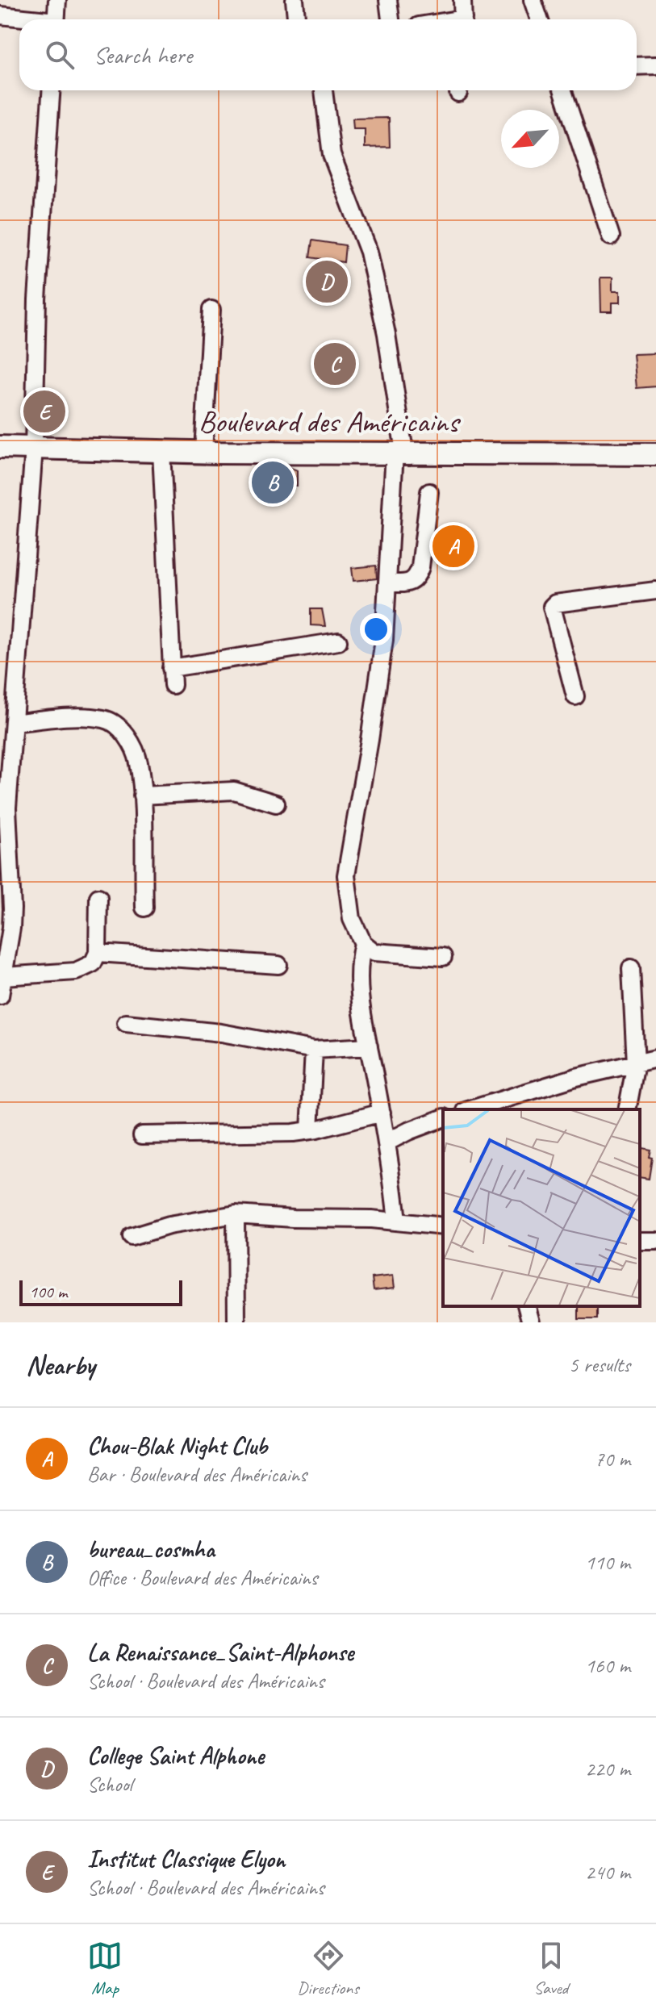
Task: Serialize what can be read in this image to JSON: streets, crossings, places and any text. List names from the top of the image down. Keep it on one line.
{"streets":{"main road":["Boulevard des Américains"]},"scale_bar":"100 m","north":"bottom left","page":{"search":"Search here","pins":["D","C","E","B","A"],"scale":"100 m","heading":["Nearby","5 results"],"list":[{"mark":"A","name":"Chou-Blak Night Club","note":"Bar · Boulevard des Américains","value":"70 m"},{"mark":"B","name":"bureau_cosmha","note":"Office · Boulevard des Américains","value":"110 m"},{"mark":"C","name":"La Renaissance_Saint-Alphonse","note":"School · Boulevard des Américains","value":"160 m"},{"mark":"D","name":"College Saint Alphone","note":"School","value":"220 m"},{"mark":"E","name":"Institut Classique Elyon","note":"School · Boulevard des Américains","value":"240 m"}],"nav":["Map","Directions","Saved"]}}
